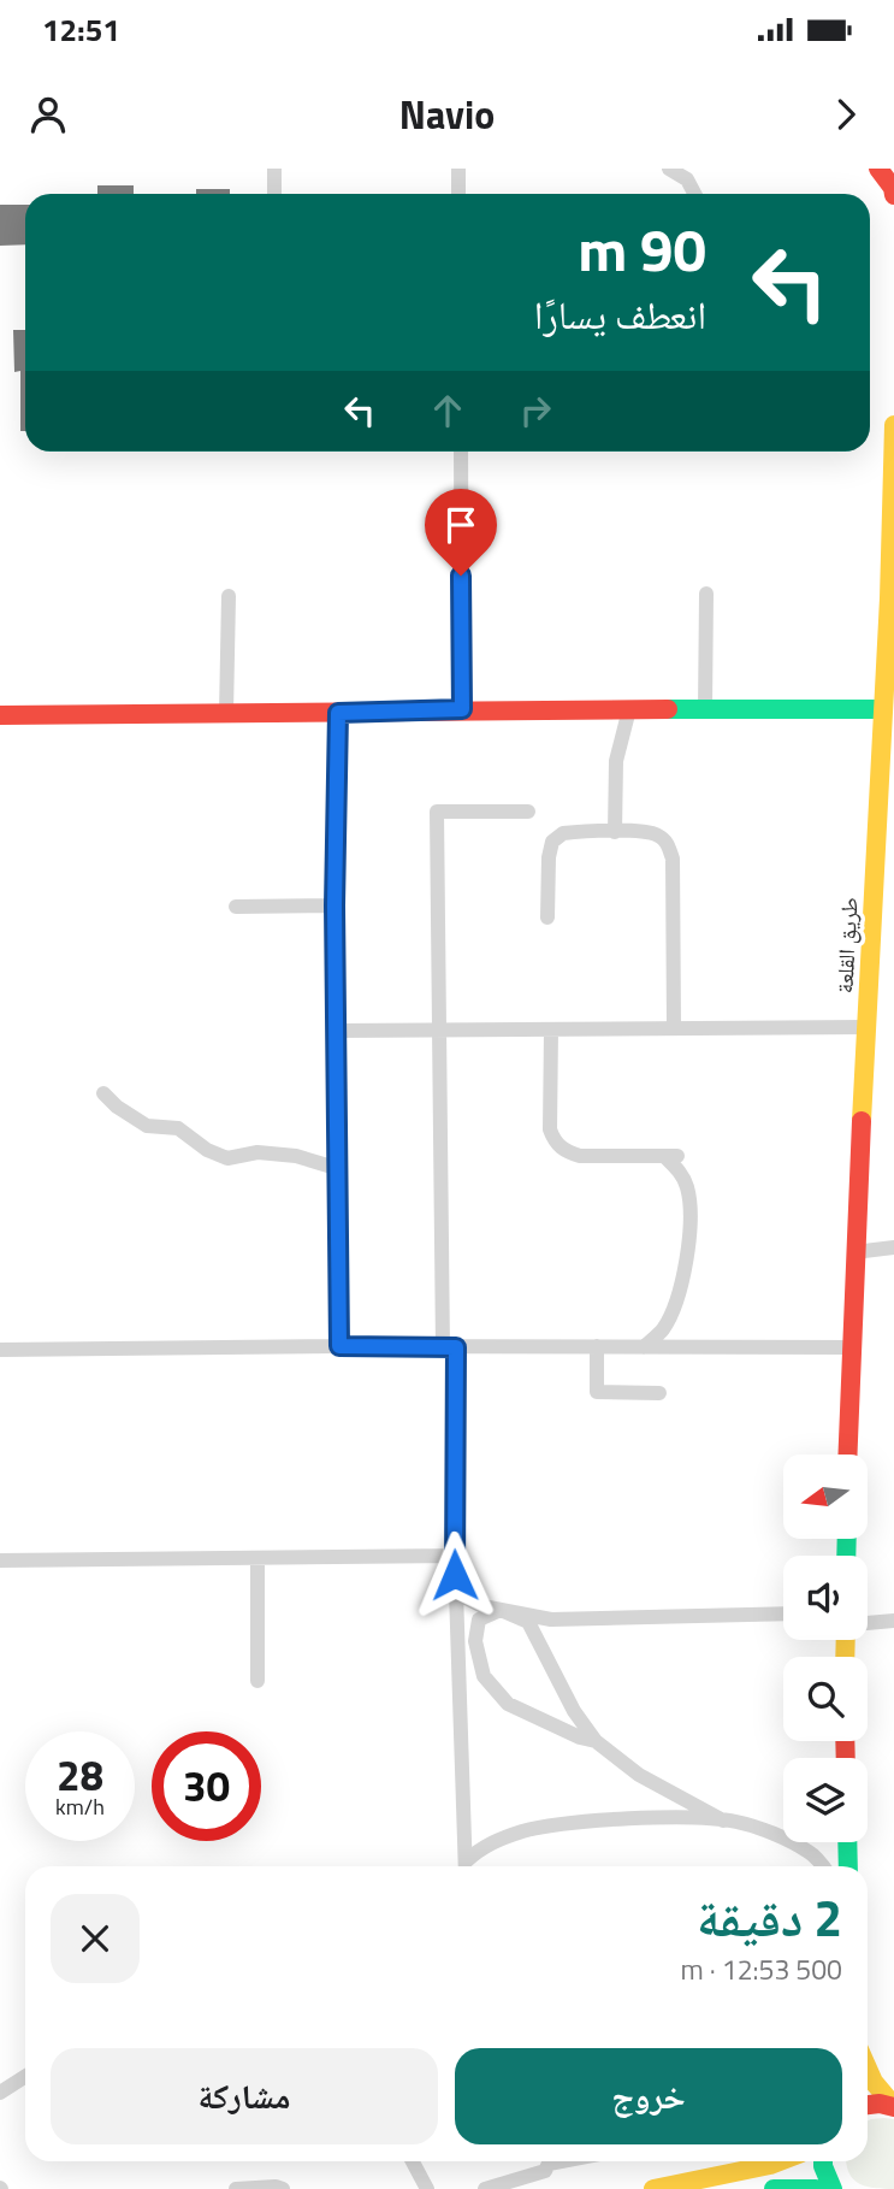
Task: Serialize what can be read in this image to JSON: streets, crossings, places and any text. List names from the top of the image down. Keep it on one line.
{"streets":{"street":["طريق القلعة"]},"north":"left","page":{"status":"12:51","header":"Navio","turn":["90 m","انعطف يسارًا"],"speed":"28 km/h","limit":"30","heading":["2 دقيقة","500 m · 12:53"],"buttons":["خروج","مشاركة"]}}
